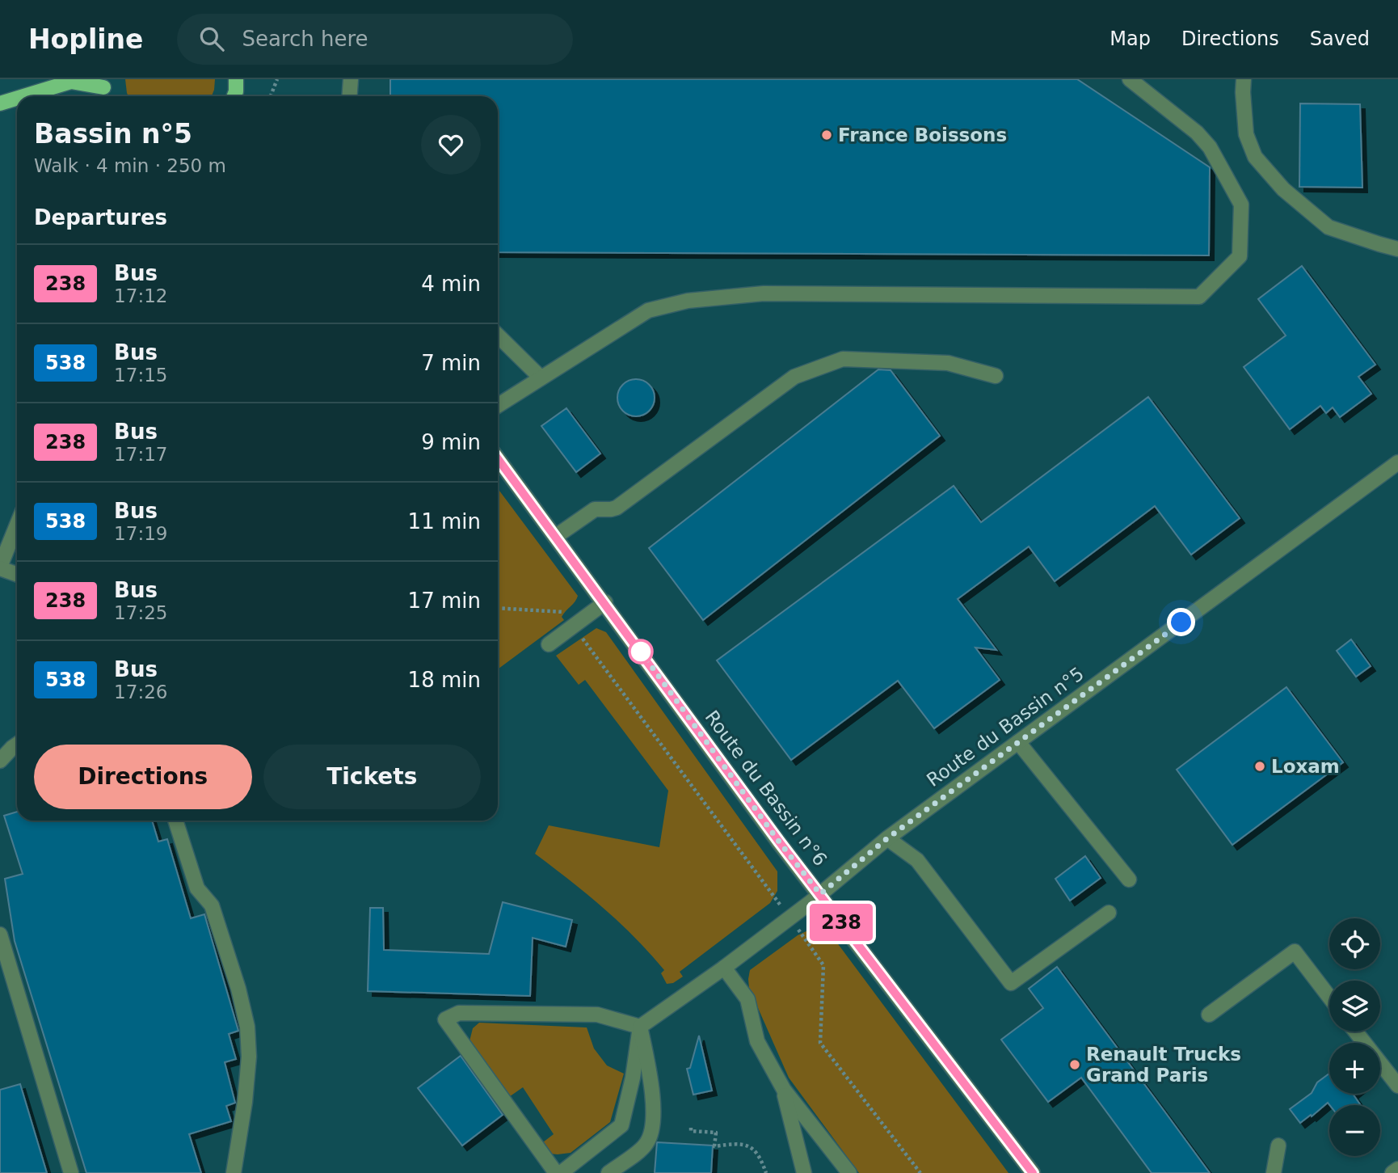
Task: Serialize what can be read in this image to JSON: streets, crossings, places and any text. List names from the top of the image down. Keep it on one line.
{"streets":{"street":["Route du Bassin n°5","Route du Bassin n°6"]},"crossings":[["Route du Bassin n°5","Route du Bassin n°6"]],"places":["France Boissons","Loxam","Renault Trucks Grand Paris"],"lines":["bus line 238"],"page":{"header":"Hopline","search":"Search here","nav":["Map","Directions","Saved"],"on_map":"238","heading":[["Bassin n°5","Walk · 4 min · 250 m"],"Departures"],"list":[{"mark":"238","name":"Bus","note":"17:12","value":"4 min"},{"mark":"538","name":"Bus","note":"17:15","value":"7 min"},{"mark":"238","name":"Bus","note":"17:17","value":"9 min"},{"mark":"538","name":"Bus","note":"17:19","value":"11 min"},{"mark":"238","name":"Bus","note":"17:25","value":"17 min"},{"mark":"538","name":"Bus","note":"17:26","value":"18 min"}],"buttons":["Directions","Tickets"],"map_buttons":["+","−"]}}
